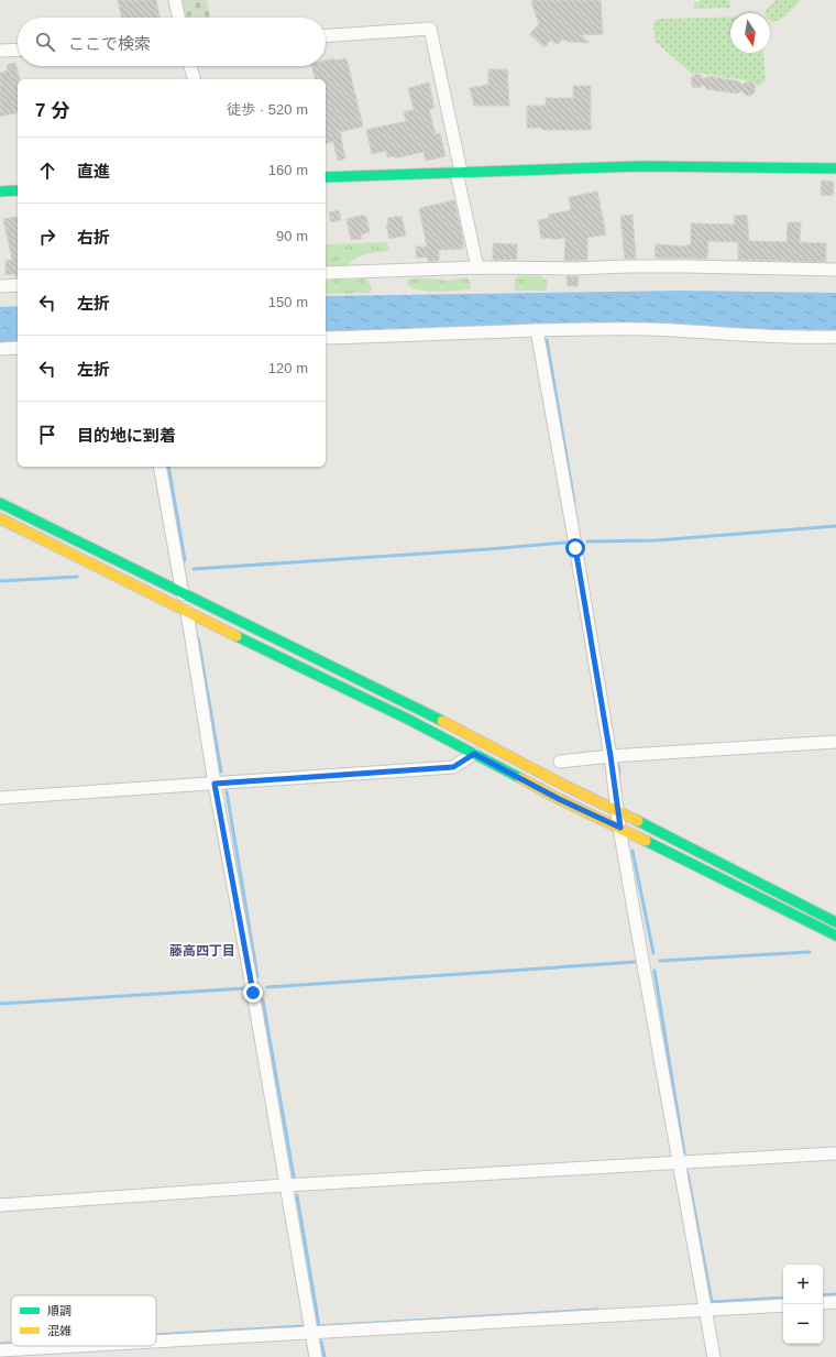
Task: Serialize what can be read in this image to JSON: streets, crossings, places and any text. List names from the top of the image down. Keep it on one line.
{"districts":["藤高四丁目"],"legend":["順調","混雑"],"north":"bottom","page":{"search":"ここで検索","heading":["7 分","徒歩 · 520 m"],"list":[["直進","160 m"],["右折","90 m"],["左折","150 m"],["左折","120 m"],"目的地に到着"],"map_buttons":["+","−"]}}
